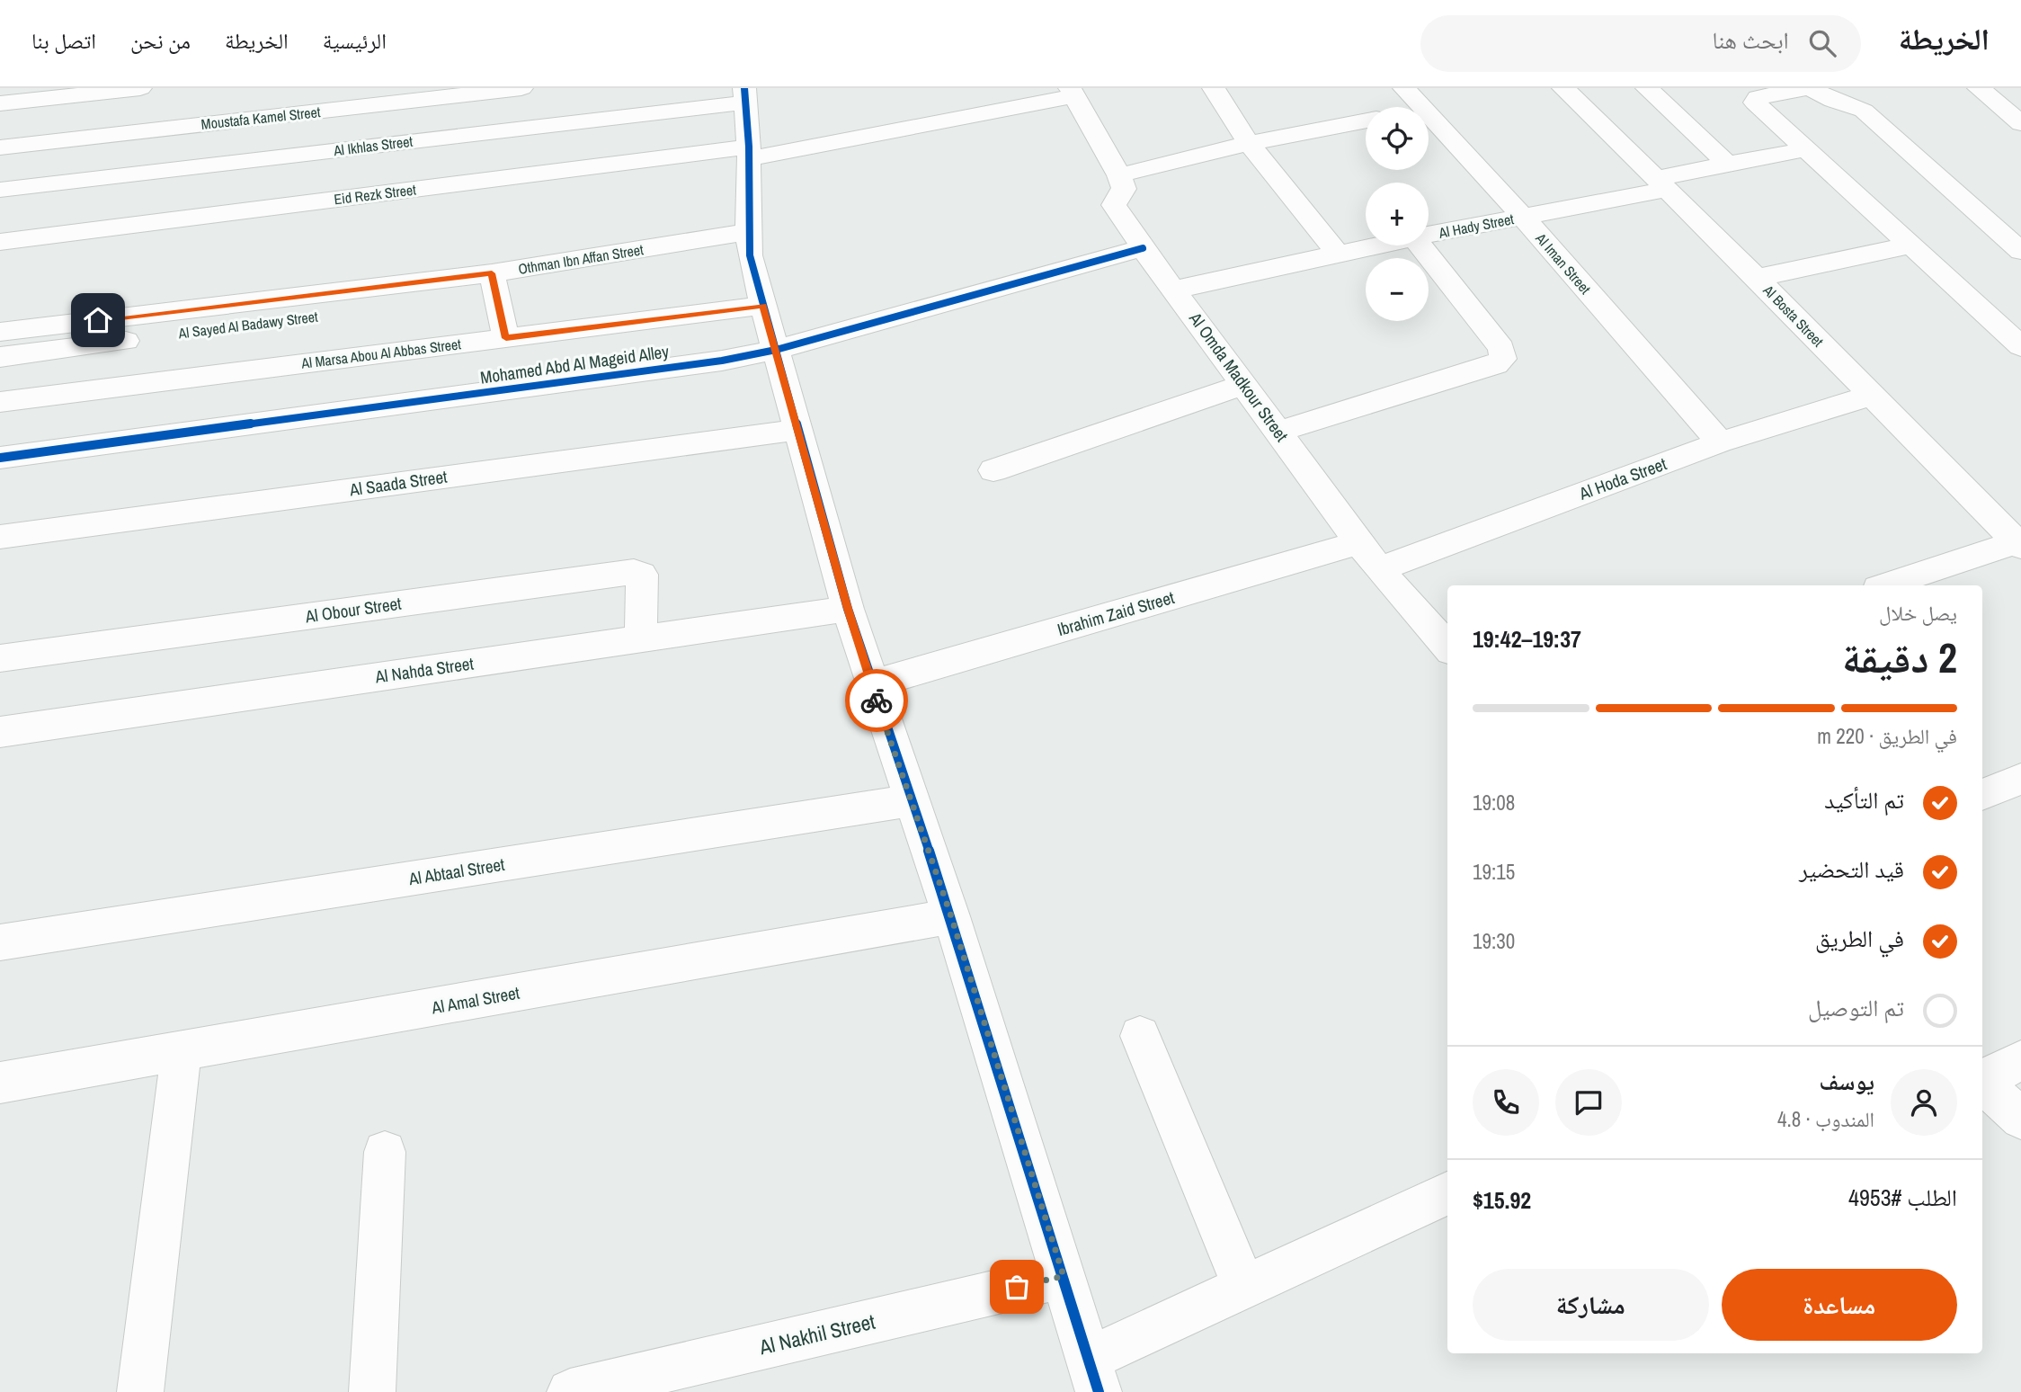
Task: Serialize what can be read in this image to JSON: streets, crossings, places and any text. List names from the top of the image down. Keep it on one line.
{"streets":{"street":["Moustafa Kamel Street","Al Ikhlas Street","Eid Rezk Street","Al Hady Street","Othman Ibn Affan Street","Al Iman Street","Al Bosta Street","Al Sayed Al Badawy Street","Al Marsa Abou Al Abbas Street","Mohamed Abd Al Mageid Alley","Al Omda Madkour Street","Al Hoda Street","Al Saada Street","Al Obour Street","Ibrahim Zaid Street","Al Nahda Street","Al Abtaal Street","Al Amal Street","Al Nakhil Street"]},"crossings":[["Al Hady Street","Al Iman Street"],["Al Hady Street","Al Bosta Street"],["Al Hady Street","Al Omda Madkour Street"],["Othman Ibn Affan Street","Al Sayed Al Badawy Street"],["Al Iman Street","Al Hoda Street"],["Al Bosta Street","Al Hoda Street"],["Mohamed Abd Al Mageid Alley","Al Omda Madkour Street"],["Al Omda Madkour Street","Al Hoda Street"],["Al Omda Madkour Street","Ibrahim Zaid Street"],["Al Obour Street","Al Nahda Street"]],"page":{"header":"الخريطة","search":"ابحث هنا","nav":["الرئيسية","الخريطة","من نحن","اتصل بنا"],"map_buttons":["+","−"],"heading":["2 دقيقة","يصل خلال","19:37–19:42"],"panel":["يوسف","المندوب · 4.8","الطلب #4953","$15.92"],"bar":"في الطريق · 220 m","list":[["تم التأكيد","19:08"],["قيد التحضير","19:15"],["في الطريق","19:30"],"تم التوصيل"],"buttons":["مساعدة","مشاركة"]}}
